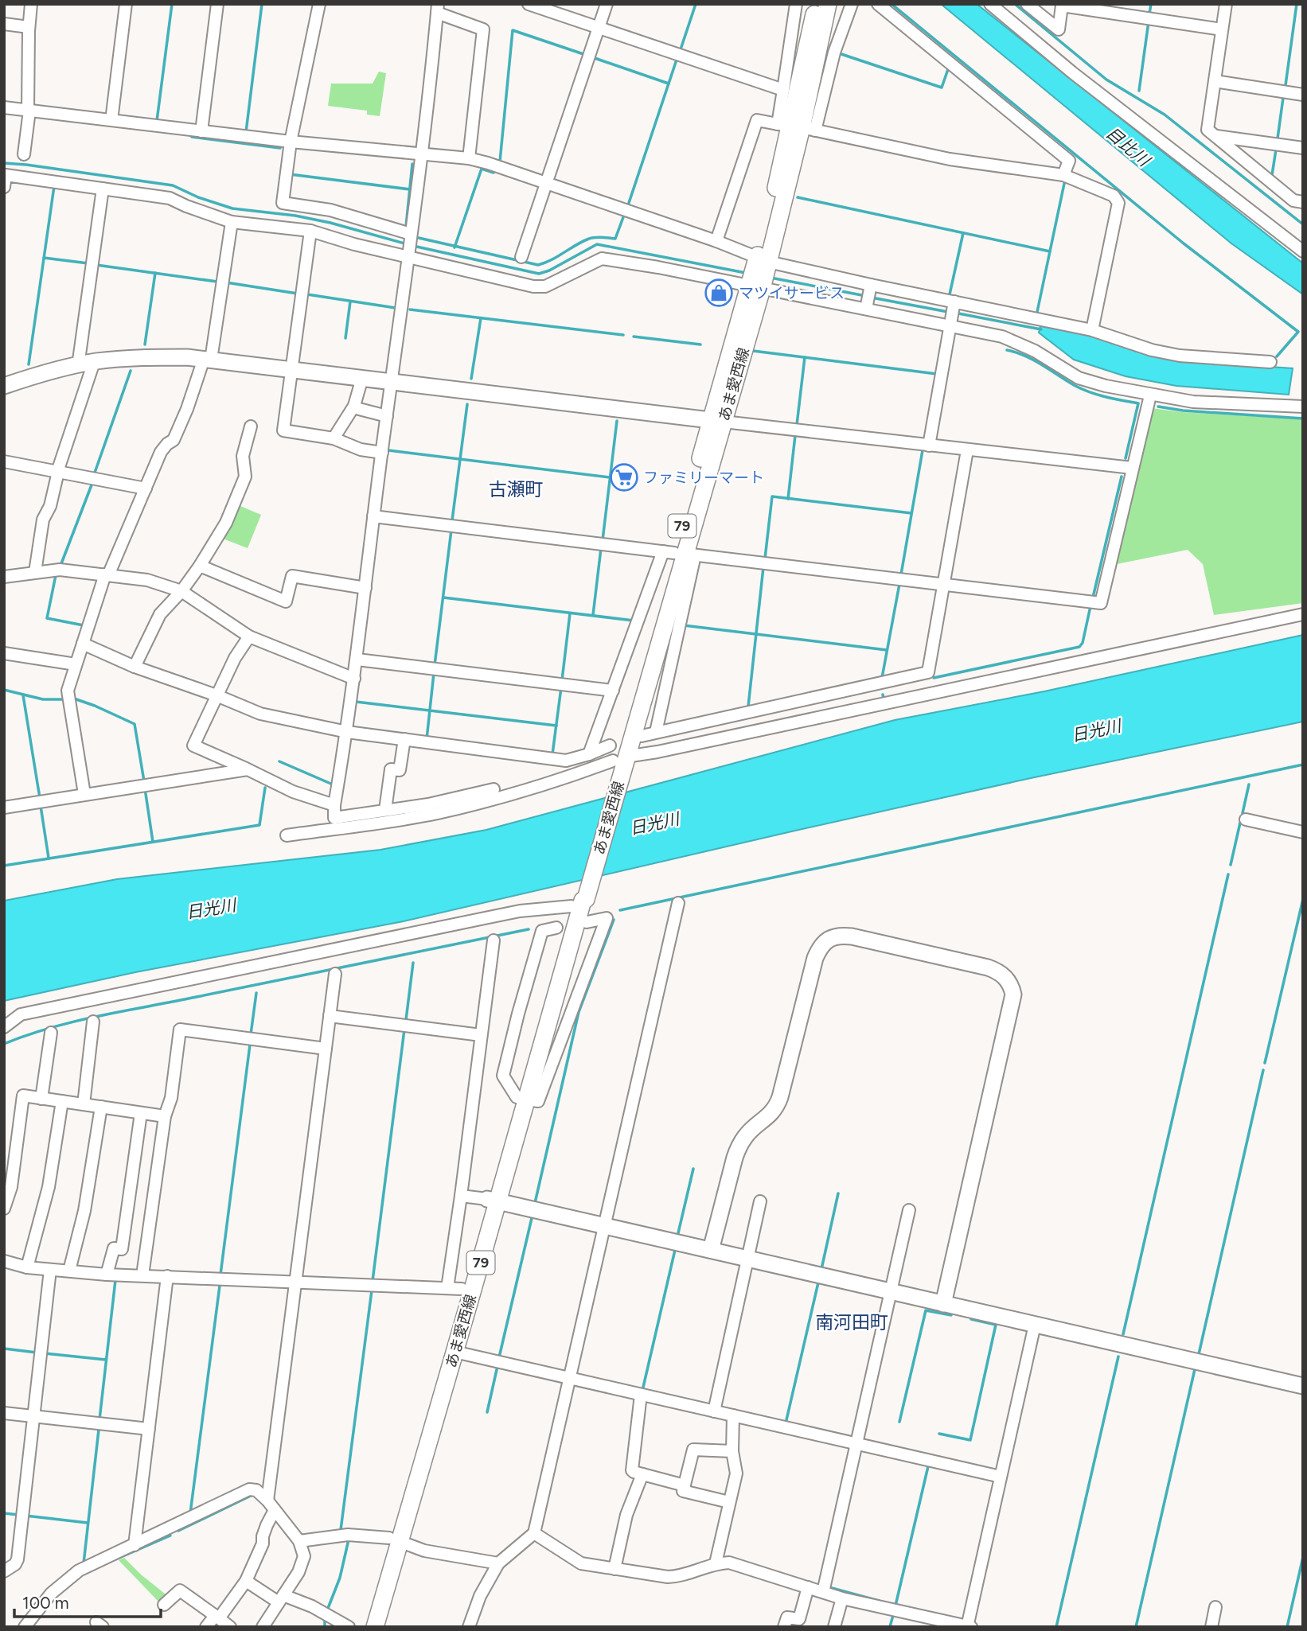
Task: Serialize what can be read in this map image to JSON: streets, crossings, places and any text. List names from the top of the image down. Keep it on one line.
{"streets":{"main road":["あま愛西線","79"]},"districts":["古瀬町","南河田町"],"water":["目比川","日光川"],"places":{"shop":["マツイサービス"],"supermarket":["ファミリーマート"]},"scale_bar":"100 m"}
